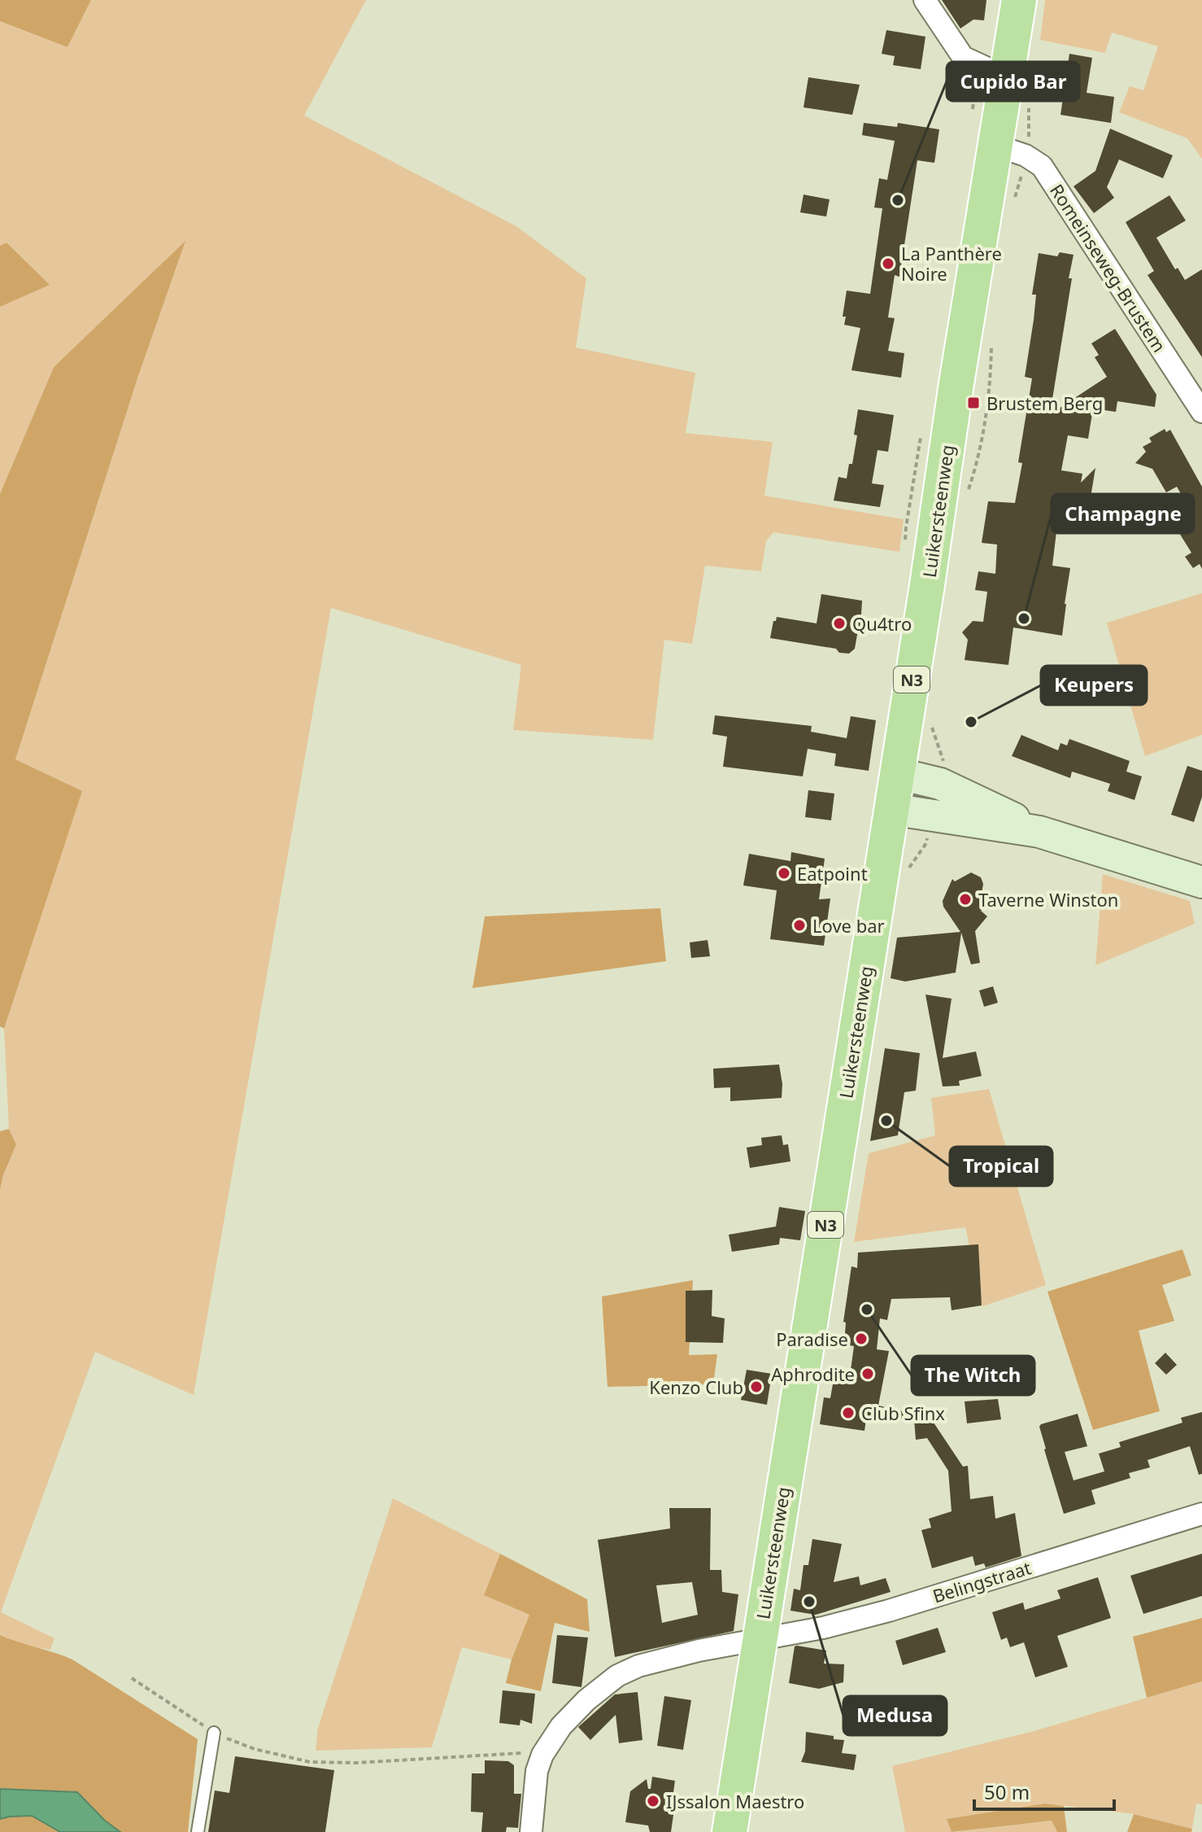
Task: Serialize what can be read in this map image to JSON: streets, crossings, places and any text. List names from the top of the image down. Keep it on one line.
{"streets":{"main road":["Luikersteenweg","N3"],"street":["Romeinseweg-Brustem","Belingstraat"]},"crossings":[["Romeinseweg-Brustem","Luikersteenweg"],["Luikersteenweg","Belingstraat"]],"places":{"other":["Cupido Bar","La Panthère Noire","Champagne","Qu4tro","Keupers","Eatpoint","Taverne Winston","Love bar","Tropical","The Witch","Paradise","Aphrodite","Kenzo Club","Club Sfinx","Medusa","IJssalon Maestro"],"transit":["Brustem Berg"]},"scale_bar":"50 m"}
